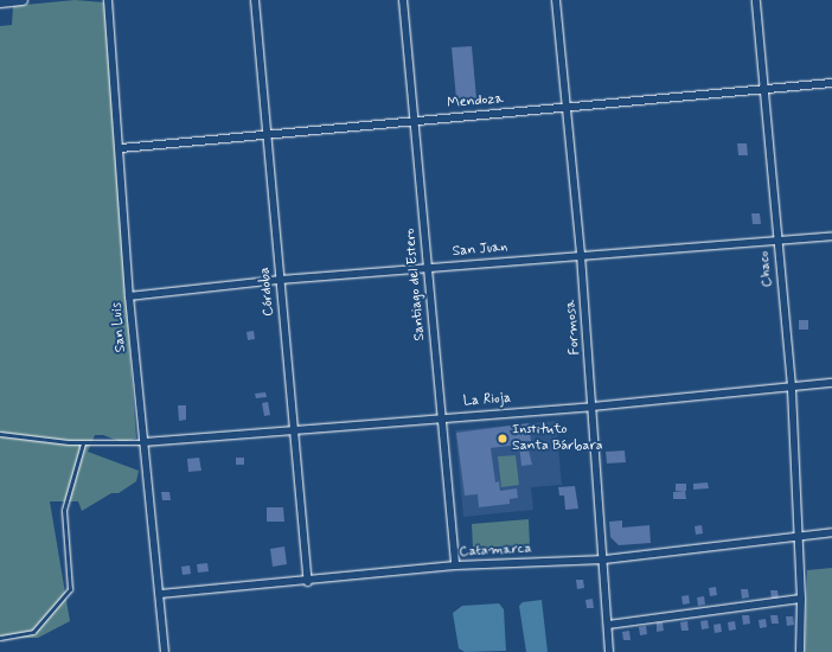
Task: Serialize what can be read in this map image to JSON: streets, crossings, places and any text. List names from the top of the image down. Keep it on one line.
{"streets":{"street":["Mendoza","San Juan","Chaco","Santiago del Estero","Córdoba","San Luis","Formosa","La Rioja","Catamarca"]},"crossings":[["Mendoza","Chaco"],["Mendoza","Santiago del Estero"],["Mendoza","Córdoba"],["Mendoza","San Luis"],["Mendoza","Formosa"],["San Juan","Chaco"],["San Juan","Santiago del Estero"],["San Juan","Córdoba"],["San Juan","San Luis"],["San Juan","Formosa"],["Chaco","La Rioja"],["Chaco","Catamarca"],["Santiago del Estero","La Rioja"],["Santiago del Estero","Catamarca"],["Córdoba","La Rioja"],["Córdoba","Catamarca"],["San Luis","La Rioja"],["San Luis","Catamarca"],["Formosa","La Rioja"],["Formosa","Catamarca"]],"places":["Instituto Santa Bárbara"]}
